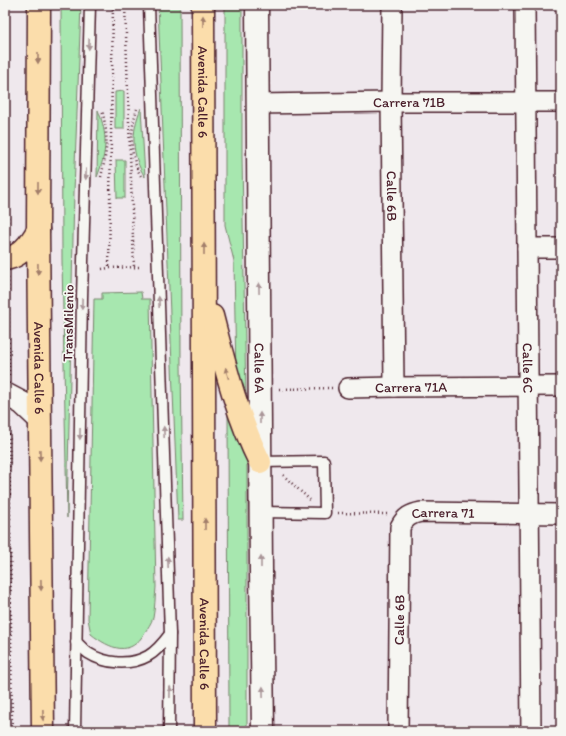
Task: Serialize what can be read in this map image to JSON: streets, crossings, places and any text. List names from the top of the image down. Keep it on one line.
{"streets":{"highway":["Avenida Calle 6"],"street":["Carrera 71B","Calle 6B","Calle 6A","Calle 6C","Carrera 71A","Carrera 71"],"lane":["TransMilenio"]},"crossings":[["Carrera 71B","Calle 6B"],["Carrera 71B","Calle 6A"],["Carrera 71B","Calle 6C"],["Calle 6B","Carrera 71A"],["Calle 6B","Carrera 71"],["Calle 6C","Carrera 71A"],["Calle 6C","Carrera 71"]],"one_way":["Calle 6A"]}
